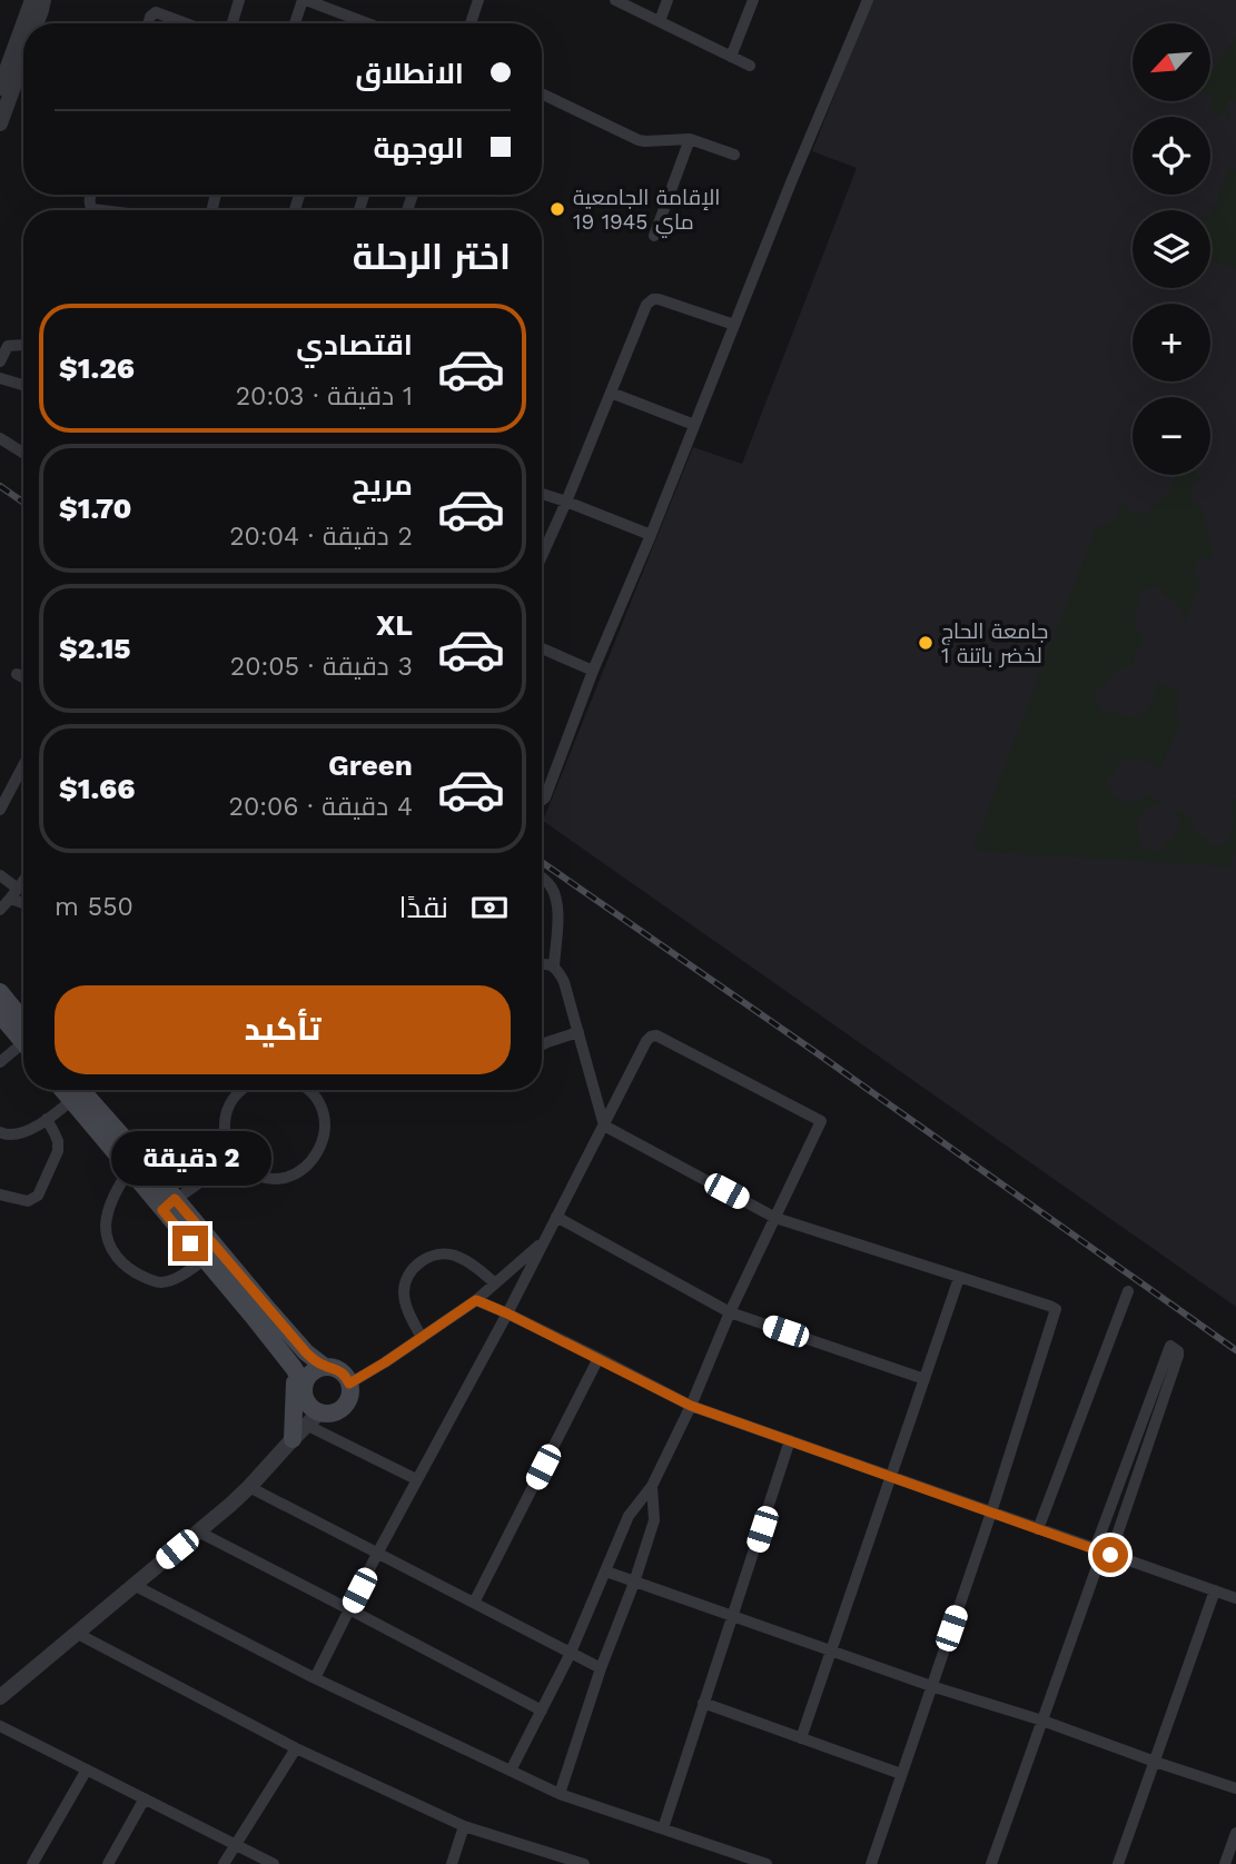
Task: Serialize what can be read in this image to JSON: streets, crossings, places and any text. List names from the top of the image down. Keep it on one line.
{"places":["الإقامة الجامعية 19 ماي 1945","جامعة الحاج لخضر باتنة 1"],"north":"bottom left","page":{"map_buttons":["+","−"],"banner":["الانطلاق","الوجهة"],"heading":"اختر الرحلة","list":[{"name":"اقتصادي","note":"1 دقيقة · 20:03","value":"$1.26"},{"name":"مريح","note":"2 دقيقة · 20:04","value":"$1.70"},{"name":"XL","note":"3 دقيقة · 20:05","value":"$2.15"},{"name":"Green","note":"4 دقيقة · 20:06","value":"$1.66"}],"pay":["نقدًا","550 m"],"buttons":"تأكيد","bubble":"2 دقيقة"}}
